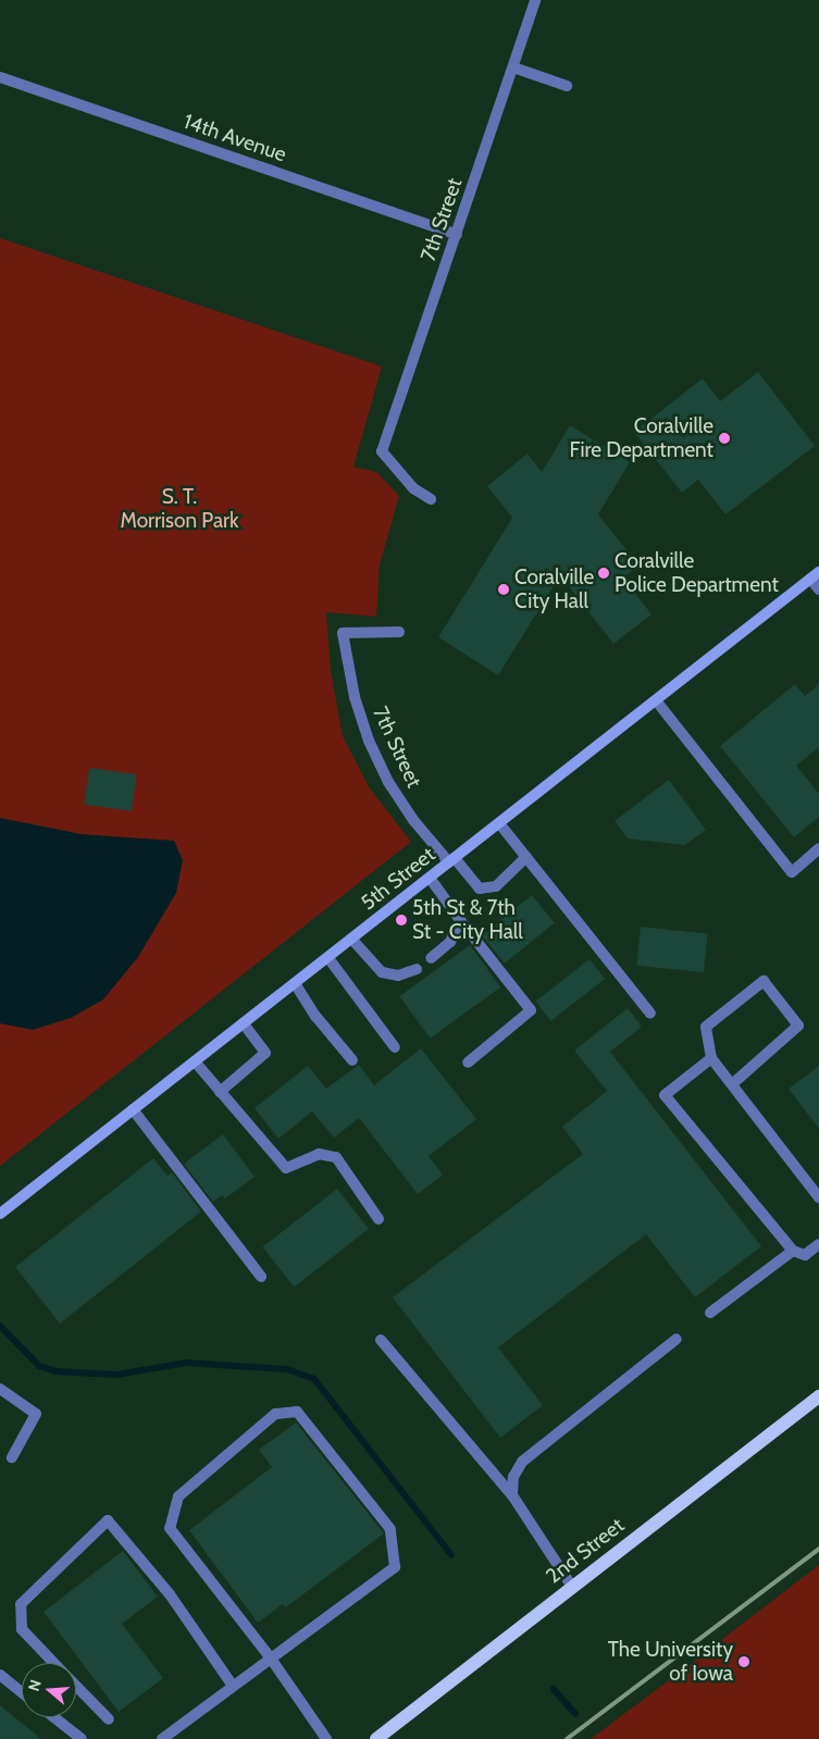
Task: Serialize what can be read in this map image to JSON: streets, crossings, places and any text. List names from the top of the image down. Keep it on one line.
{"streets":{"main road":["2nd Street"],"street":["14th Avenue","7th Street","5th Street"]},"crossings":[["14th Avenue","7th Street"],["7th Street","5th Street"]],"parks":["S. T. Morrison Park"],"places":["Coralville Fire Department","Coralville Police Department","Coralville City Hall","5th St & 7th St - City Hall","The University of Iowa"],"north":"left"}
